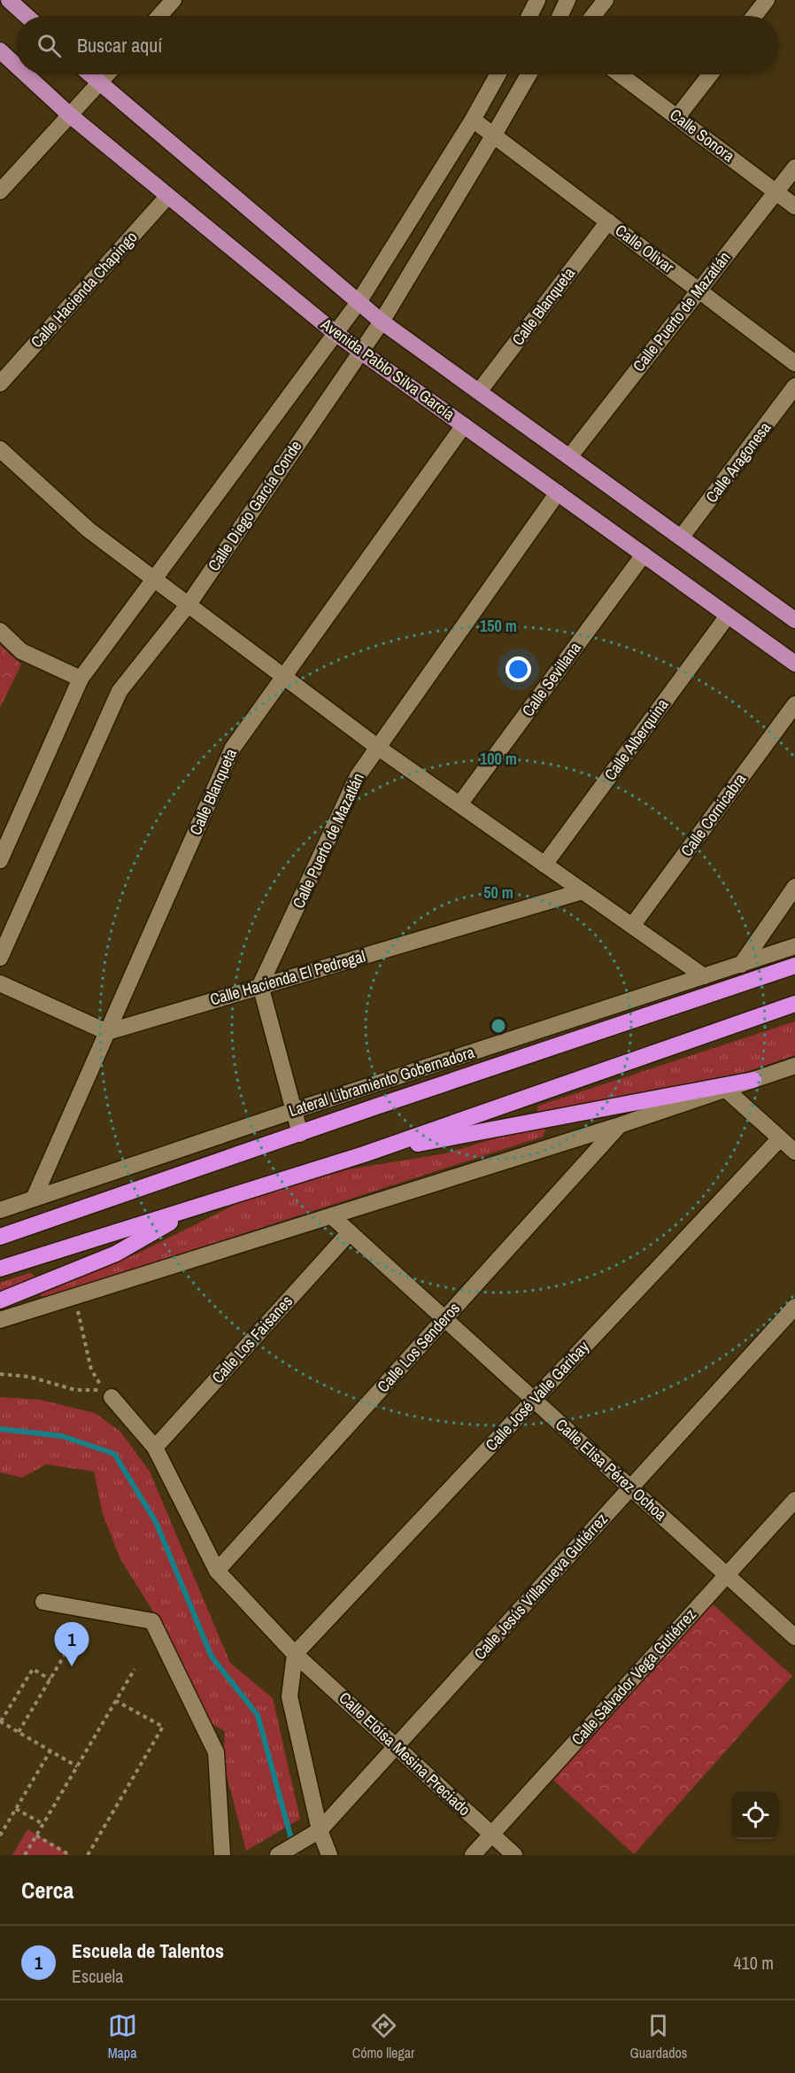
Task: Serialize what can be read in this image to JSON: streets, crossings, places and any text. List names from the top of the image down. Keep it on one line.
{"streets":{"main road":["Avenida Pablo Silva García"],"street":["Calle Sonora","Calle Olivar","Calle Hacienda Chapingo","Calle Blanqueta","Calle Puerto de Mazatlán","Calle Aragonesa","Calle Diego García Conde","Calle Sevillana","Calle Alberquina","Calle Cornicabra","Calle Hacienda El Pedregal","Lateral Libramiento Gobernadora","Calle Los Faisanes","Calle Los Senderos","Calle José Valle Garibay","Calle Elisa Pérez Ochoa","Calle Jesús Villanueva Gutiérrez","Calle Salvador Vega Gutiérrez","Calle Eloísa Mesina Preciado"]},"crossings":[["Calle Sonora","Calle Puerto de Mazatlán"],["Calle Olivar","Calle Blanqueta"],["Calle Olivar","Calle Puerto de Mazatlán"],["Calle Olivar","Calle Diego García Conde"],["Calle Hacienda Chapingo","Avenida Pablo Silva García"],["Calle Blanqueta","Avenida Pablo Silva García"],["Calle Blanqueta","Calle Hacienda El Pedregal"],["Calle Blanqueta","Lateral Libramiento Gobernadora"],["Calle Puerto de Mazatlán","Avenida Pablo Silva García"],["Calle Puerto de Mazatlán","Calle Hacienda El Pedregal"],["Avenida Pablo Silva García","Calle Diego García Conde"],["Avenida Pablo Silva García","Calle Sevillana"],["Avenida Pablo Silva García","Calle Alberquina"],["Calle Los Faisanes","Calle Elisa Pérez Ochoa"],["Calle Los Faisanes","Calle Eloísa Mesina Preciado"],["Calle Los Senderos","Calle Elisa Pérez Ochoa"],["Calle Los Senderos","Calle Eloísa Mesina Preciado"],["Calle José Valle Garibay","Calle Elisa Pérez Ochoa"],["Calle José Valle Garibay","Calle Eloísa Mesina Preciado"],["Calle Elisa Pérez Ochoa","Calle Jesús Villanueva Gutiérrez"],["Calle Elisa Pérez Ochoa","Calle Salvador Vega Gutiérrez"],["Calle Jesús Villanueva Gutiérrez","Calle Eloísa Mesina Preciado"],["Calle Salvador Vega Gutiérrez","Calle Eloísa Mesina Preciado"]],"page":{"search":"Buscar aquí","pins":"1","heading":"Cerca","list":[{"mark":"1","name":"Escuela de Talentos","note":"Escuela","value":"410 m"}],"nav":["Mapa","Cómo llegar","Guardados"]},"rings":["150 m","100 m","50 m"]}
